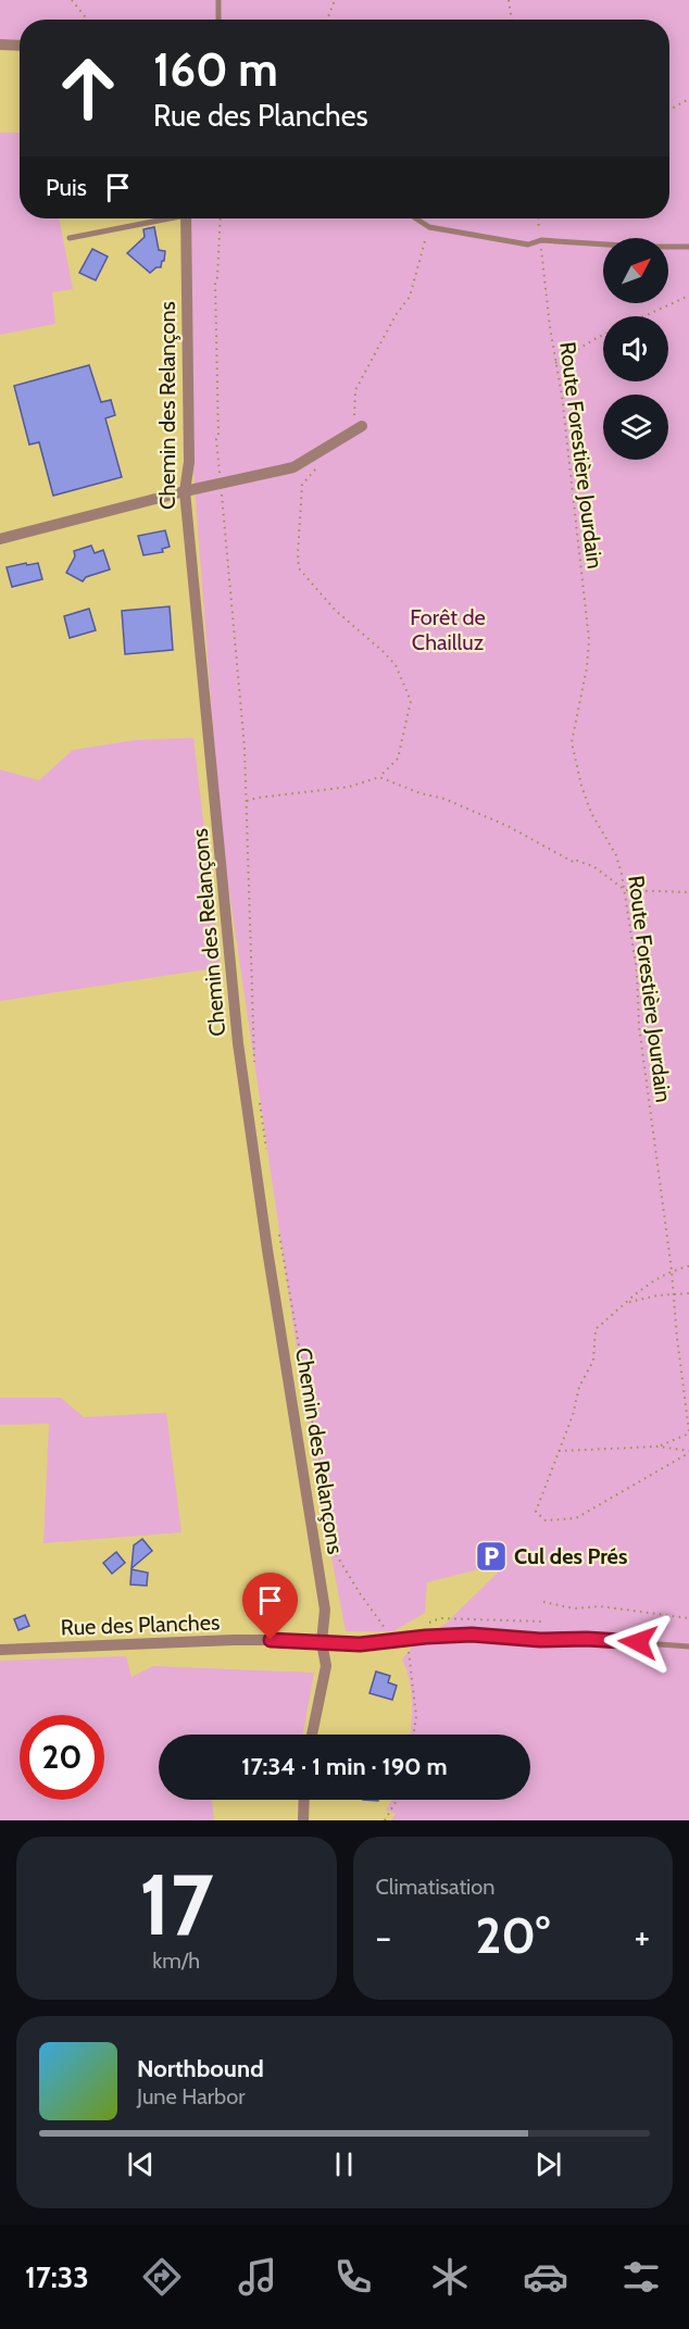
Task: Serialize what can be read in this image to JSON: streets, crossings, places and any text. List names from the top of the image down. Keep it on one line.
{"streets":{"street":["Chemin des Relançons","Rue des Planches"],"path":["Route Forestière Jourdain"]},"crossings":[["Chemin des Relançons","Rue des Planches"]],"parks":["Forêt de Chailluz"],"places":{"parking":["Cul des Prés"]},"north":"top right","page":{"turn":["160 m","Rue des Planches"],"then":"Puis","limit":"20","trip":"17:34 · 1 min · 190 m","tile":[["17","km/h"],"Climatisation"],"heat":["−","20°","+"],"song":["Northbound","June Harbor"],"tabs":"17:33"}}
